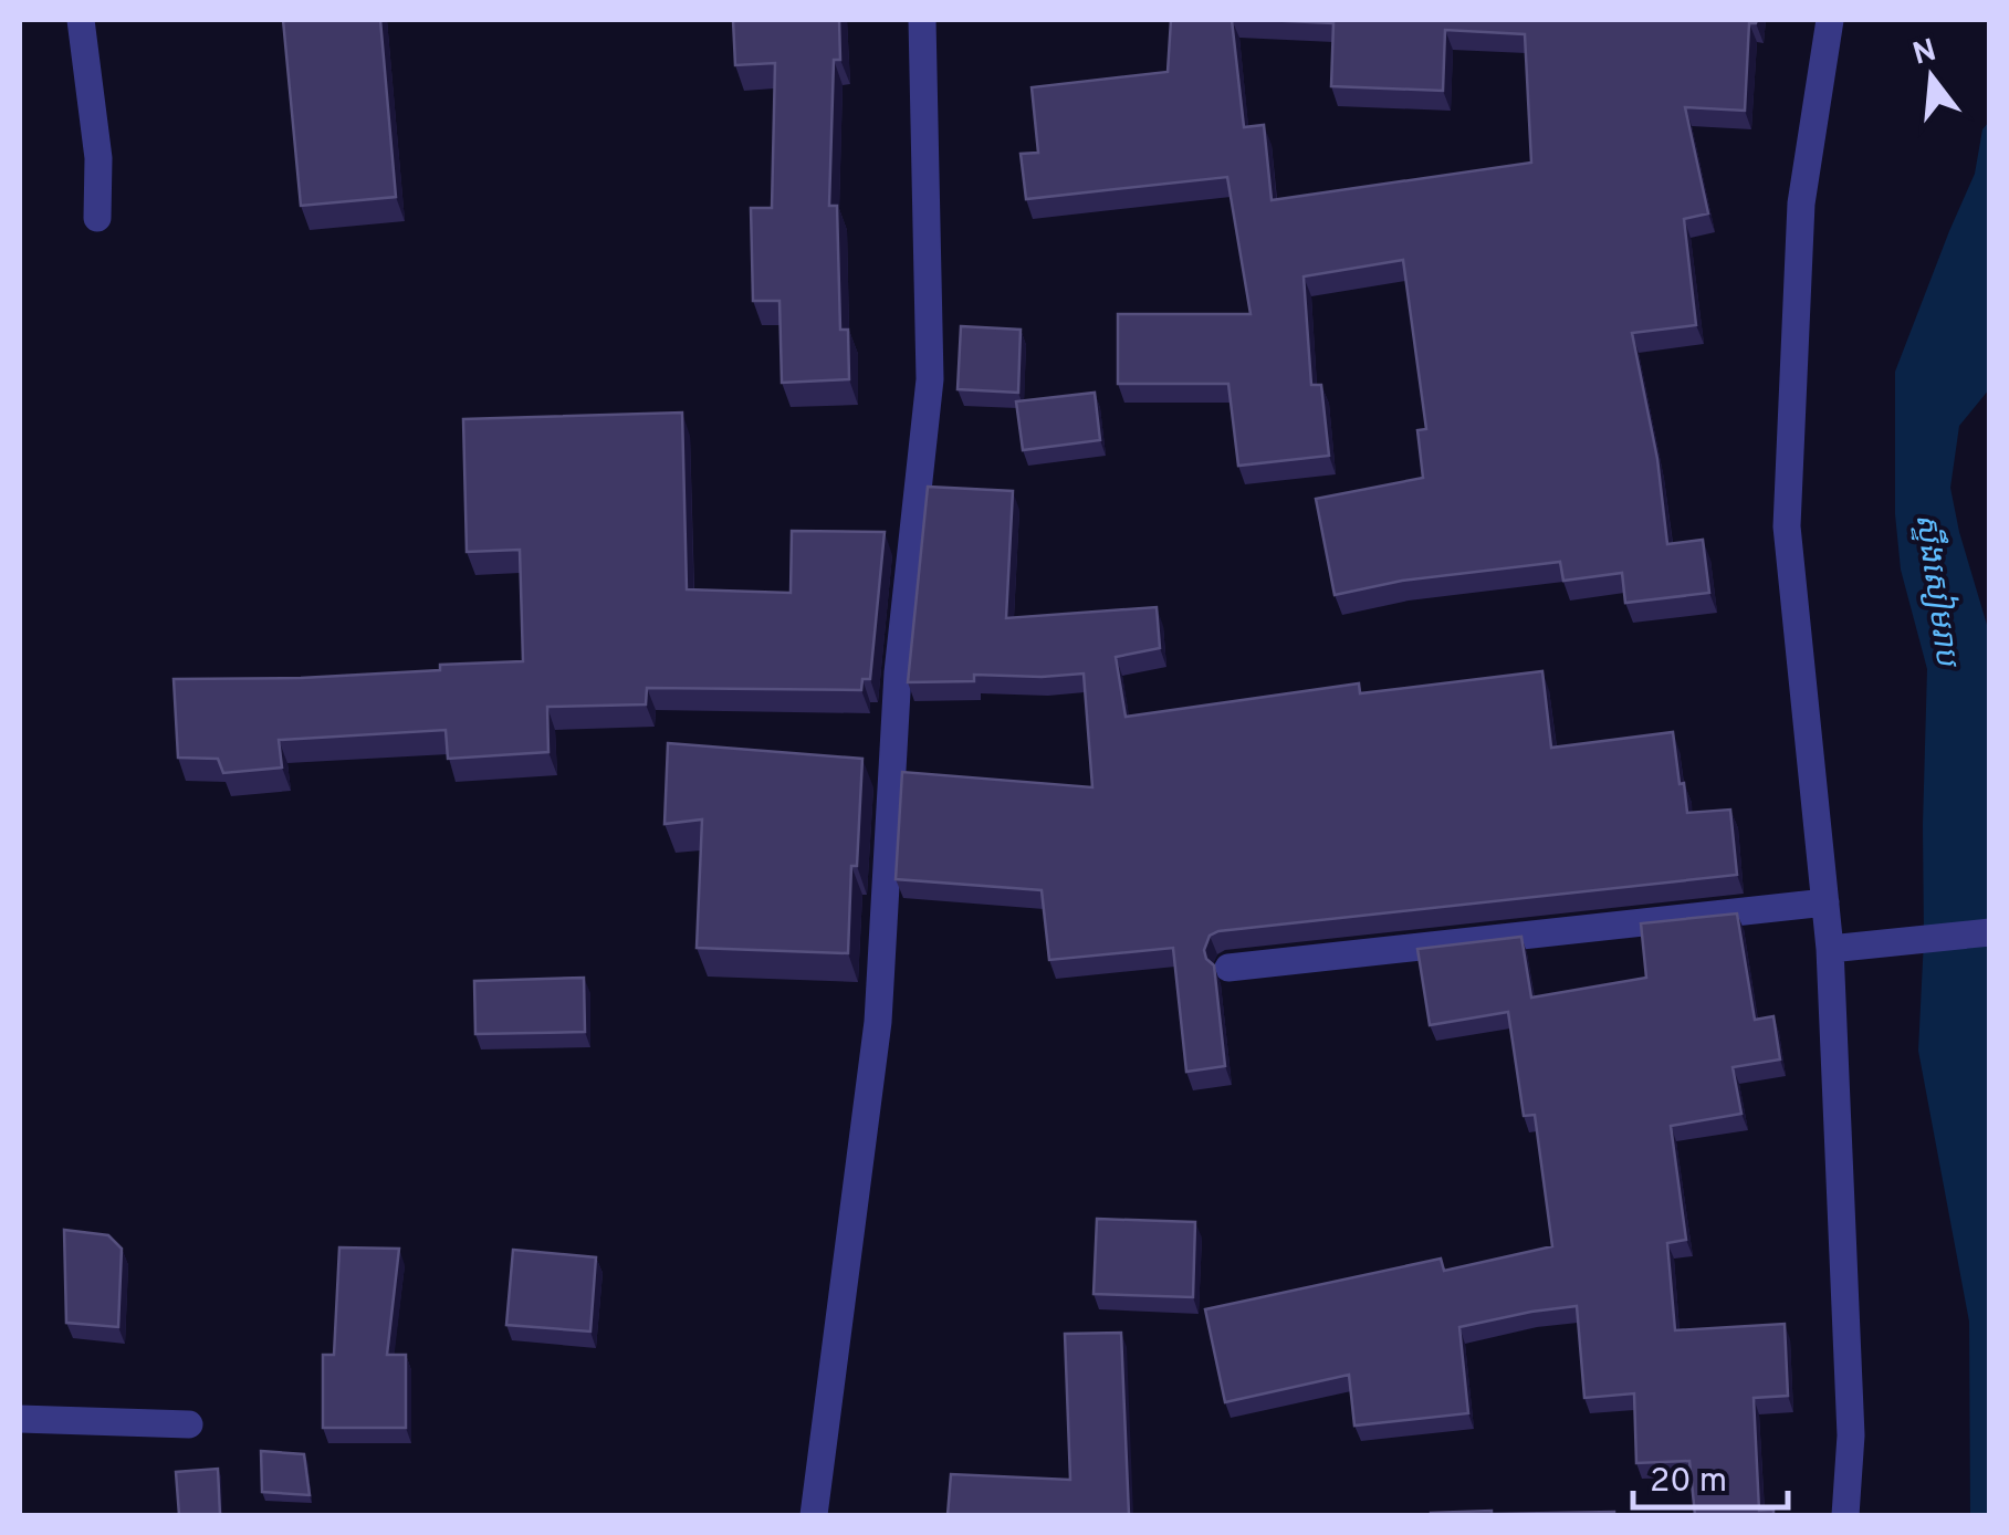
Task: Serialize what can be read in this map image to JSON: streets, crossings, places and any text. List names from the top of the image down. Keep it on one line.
{"water":["ស្ទឹងសៀមរាប"],"scale_bar":"20 m","north":"top"}
